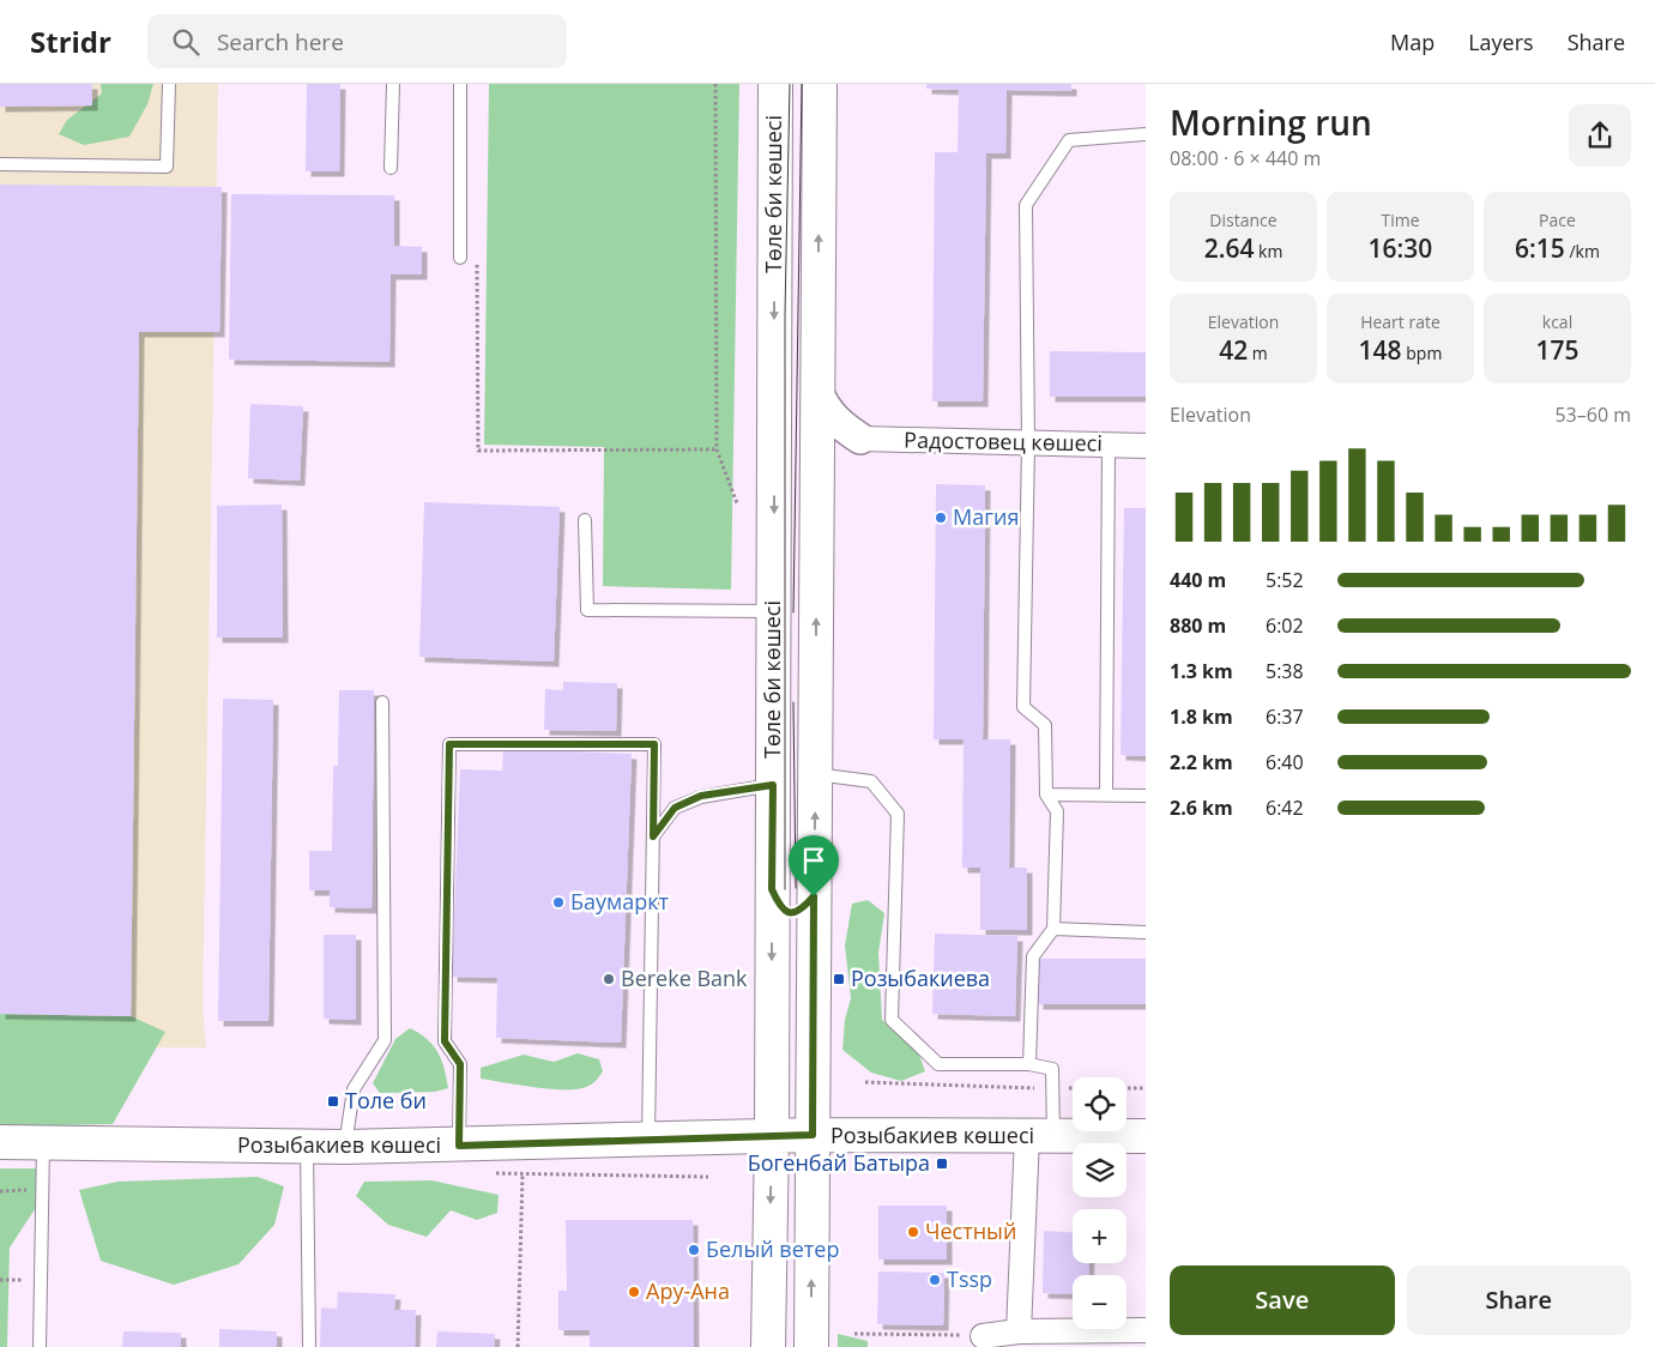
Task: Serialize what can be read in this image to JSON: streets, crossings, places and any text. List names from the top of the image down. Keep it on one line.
{"streets":{"main road":["Төле би көшесі","Розыбакиев көшесі"],"street":["Радостовец көшесі"]},"crossings":[["Төле би көшесі","Розыбакиев көшесі"]],"places":{"other":["Магия","Баумаркт","Bereke Bank","Честный","Белый ветер","Tssp","Ару-Ана"],"transit":["Розыбакиева","Толе би","Богенбай Батыра"]},"page":{"header":"Stridr","search":"Search here","nav":["Map","Layers","Share"],"heading":["Morning run","08:00 · 6 × 440 m"],"stats":[["Distance","2.64 km"],["Time","16:30"],["Pace","6:15 /km"],["Elevation","42 m"],["Heart rate","148 bpm"],["kcal","175"]],"chart":["Elevation","53–60 m"],"list":[{"name":"440 m","note":"5:52"},{"name":"880 m","note":"6:02"},{"name":"1.3 km","note":"5:38"},{"name":"1.8 km","note":"6:37"},{"name":"2.2 km","note":"6:40"},{"name":"2.6 km","note":"6:42"}],"map_buttons":["+","−"],"buttons":["Save","Share"]}}
